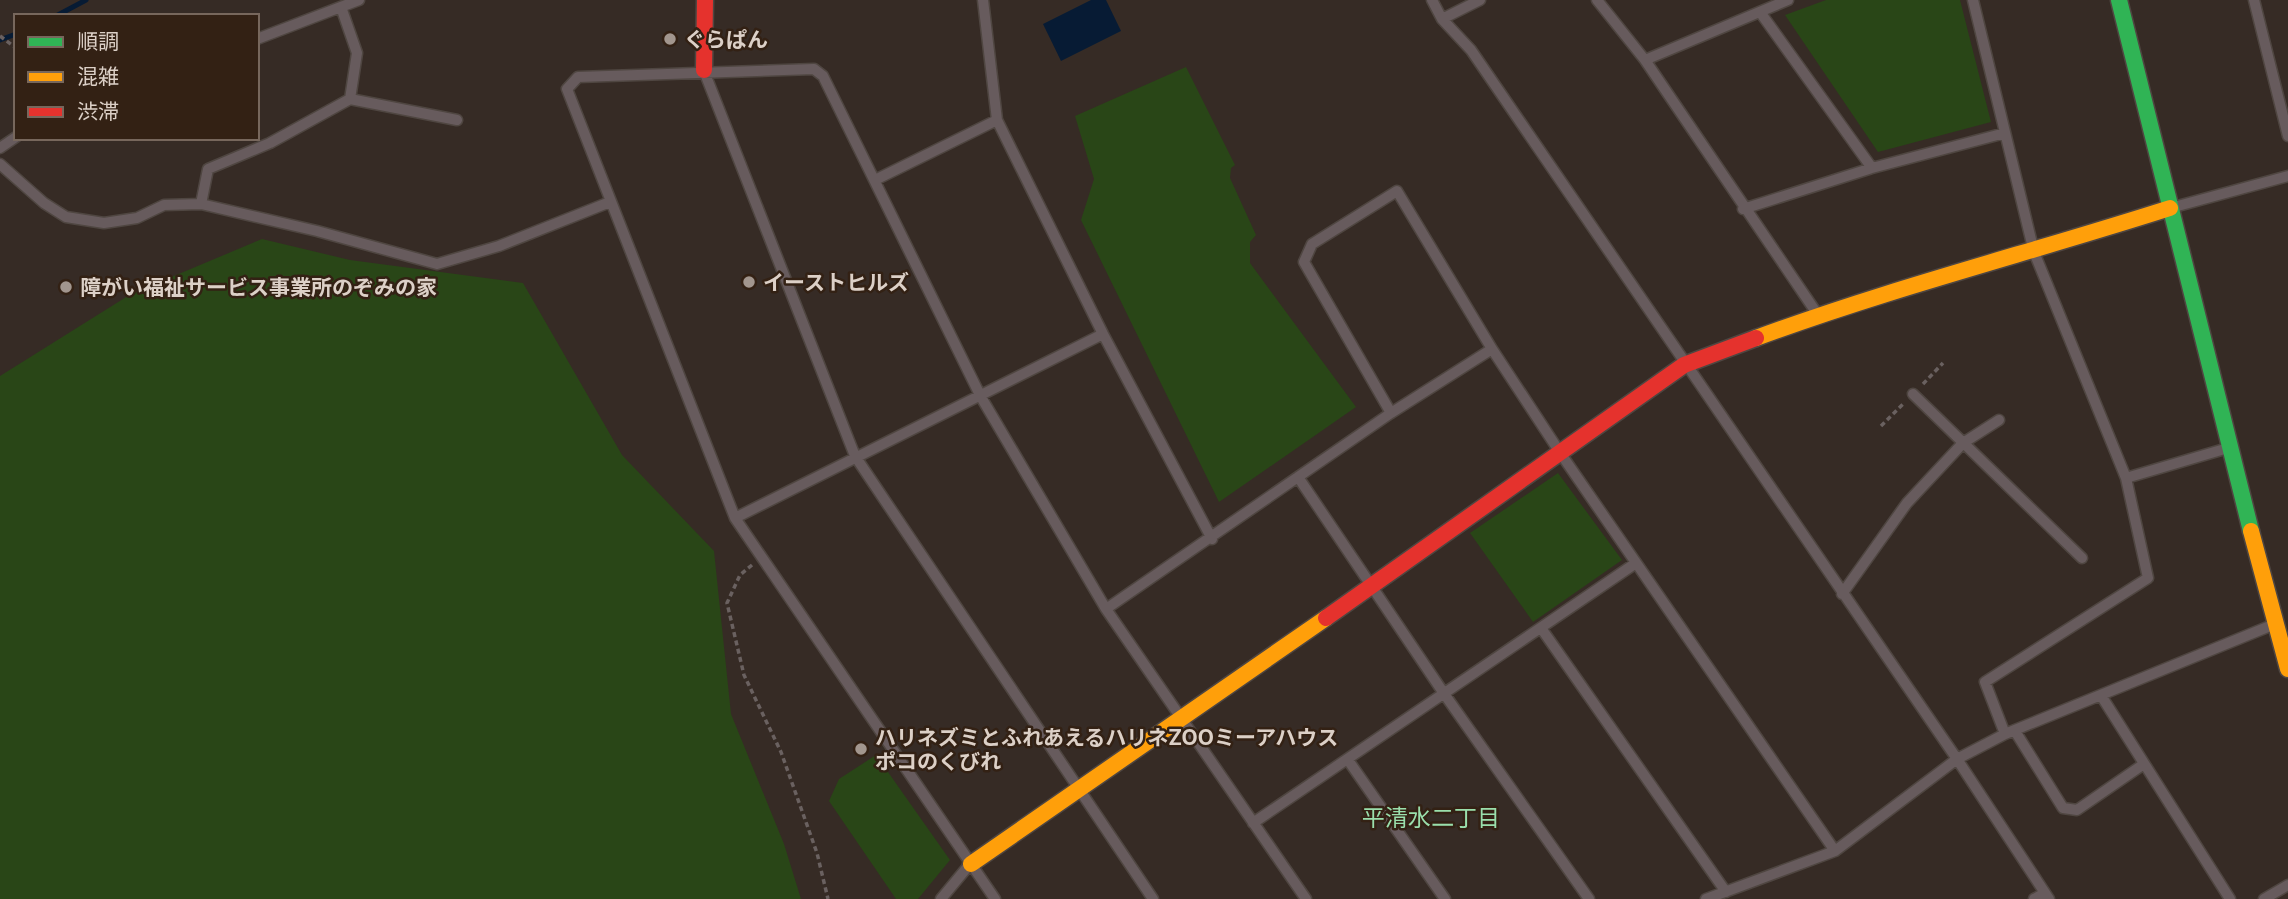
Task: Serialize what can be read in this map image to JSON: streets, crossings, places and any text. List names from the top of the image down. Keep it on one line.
{"districts":["平清水二丁目"],"places":["ぐらぱん","イーストヒルズ","障がい福祉サービス事業所のぞみの家","ハリネズミとふれあえるハリネZOOミーアハウス ポコのくびれ"],"legend":["順調","混雑","渋滞"]}
